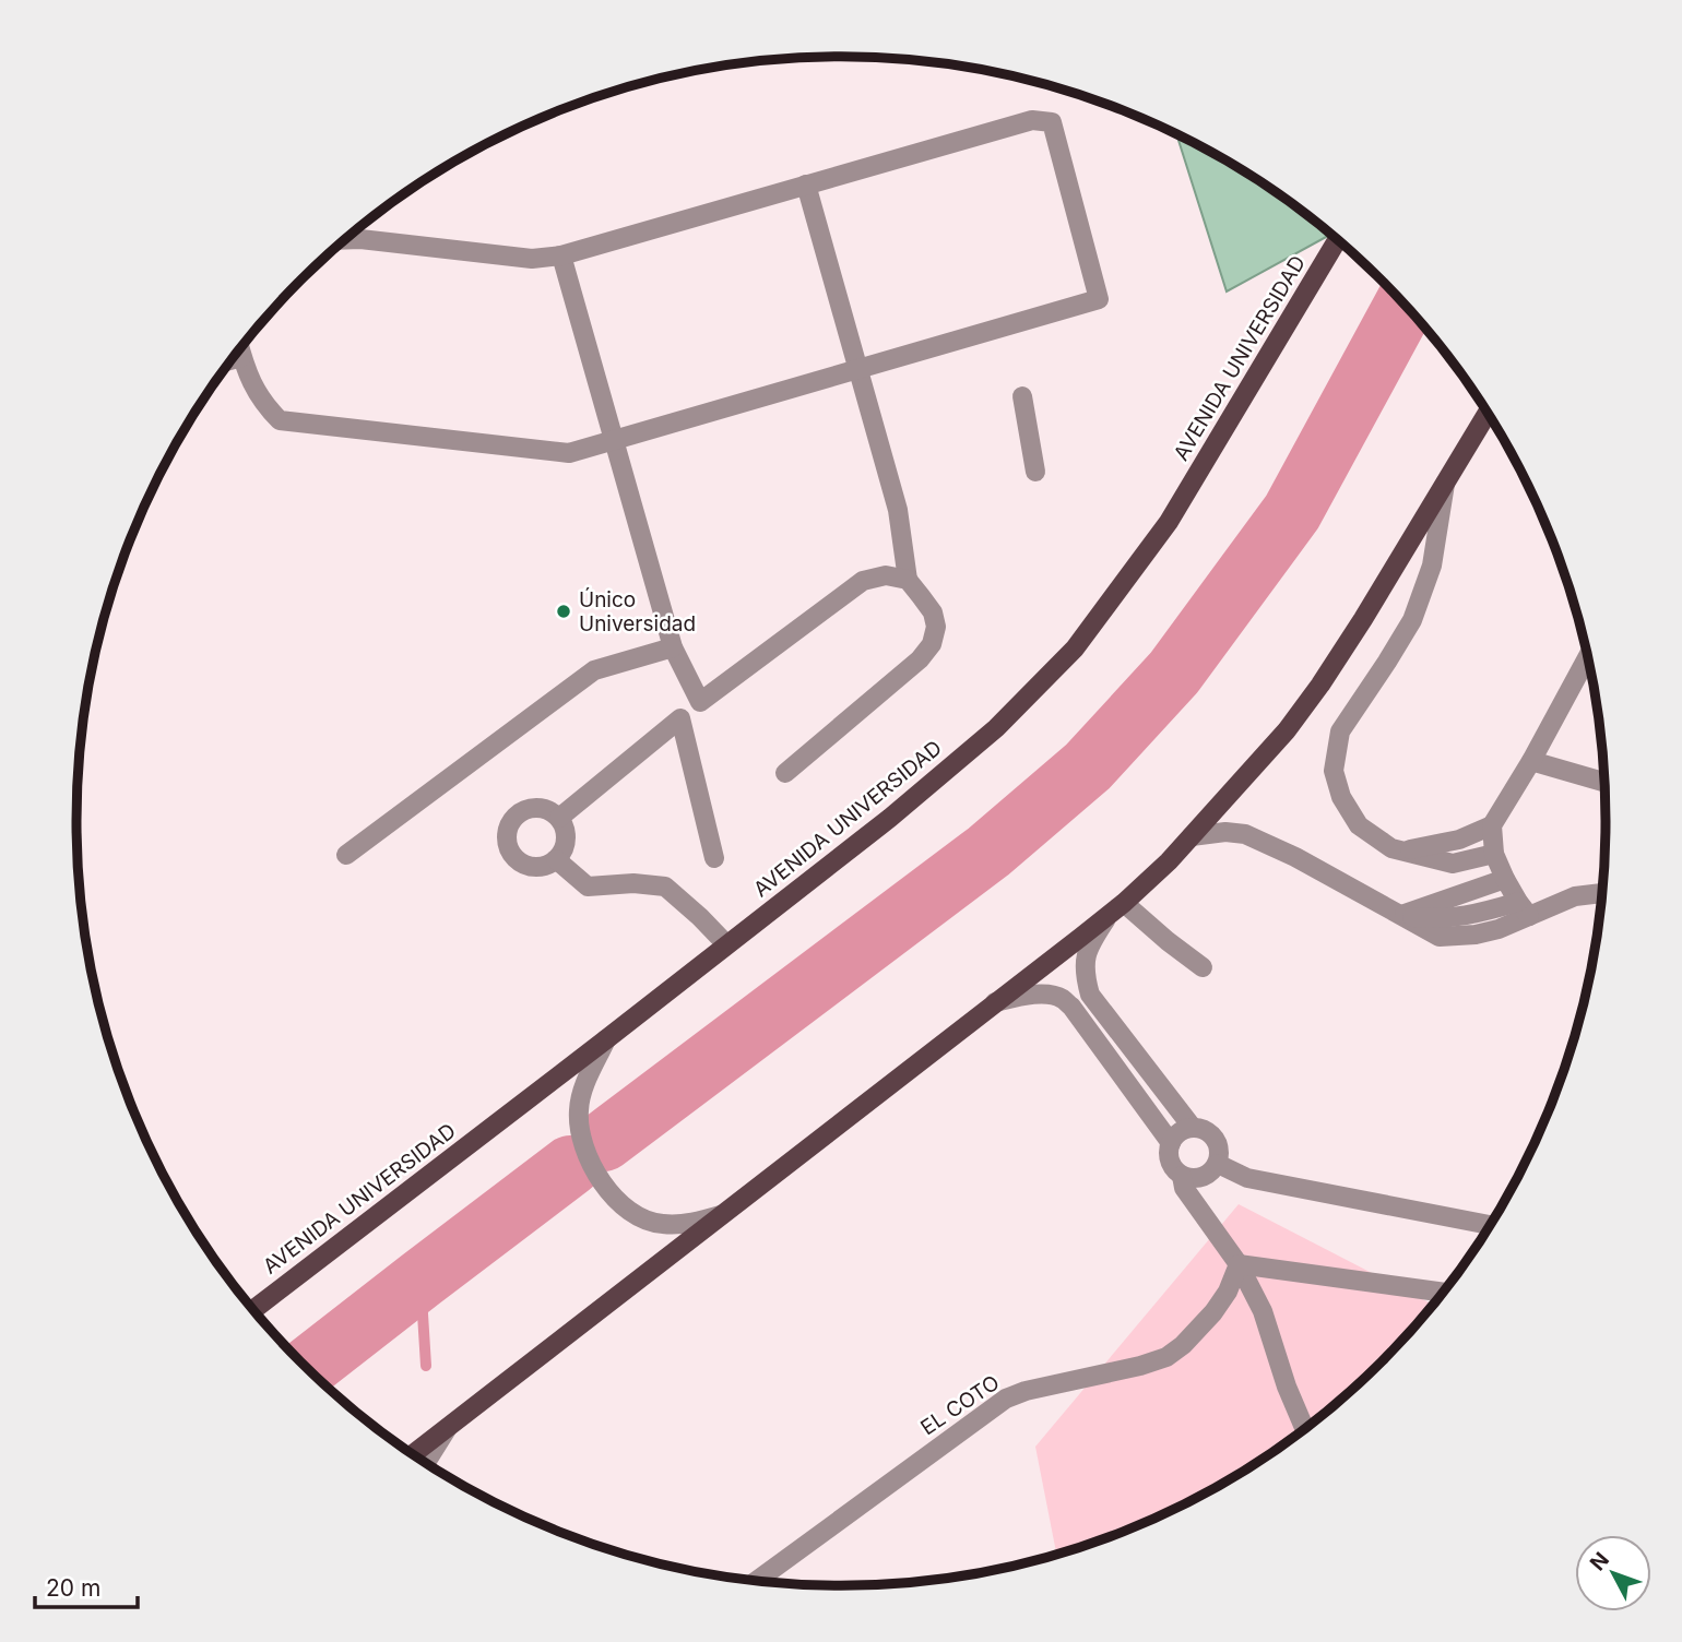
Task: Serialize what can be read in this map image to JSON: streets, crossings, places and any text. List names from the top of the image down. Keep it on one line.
{"streets":{"main road":["AVENIDA UNIVERSIDAD"],"street":["EL COTO"]},"places":["Único Universidad"],"scale_bar":"20 m","north":"top left"}
